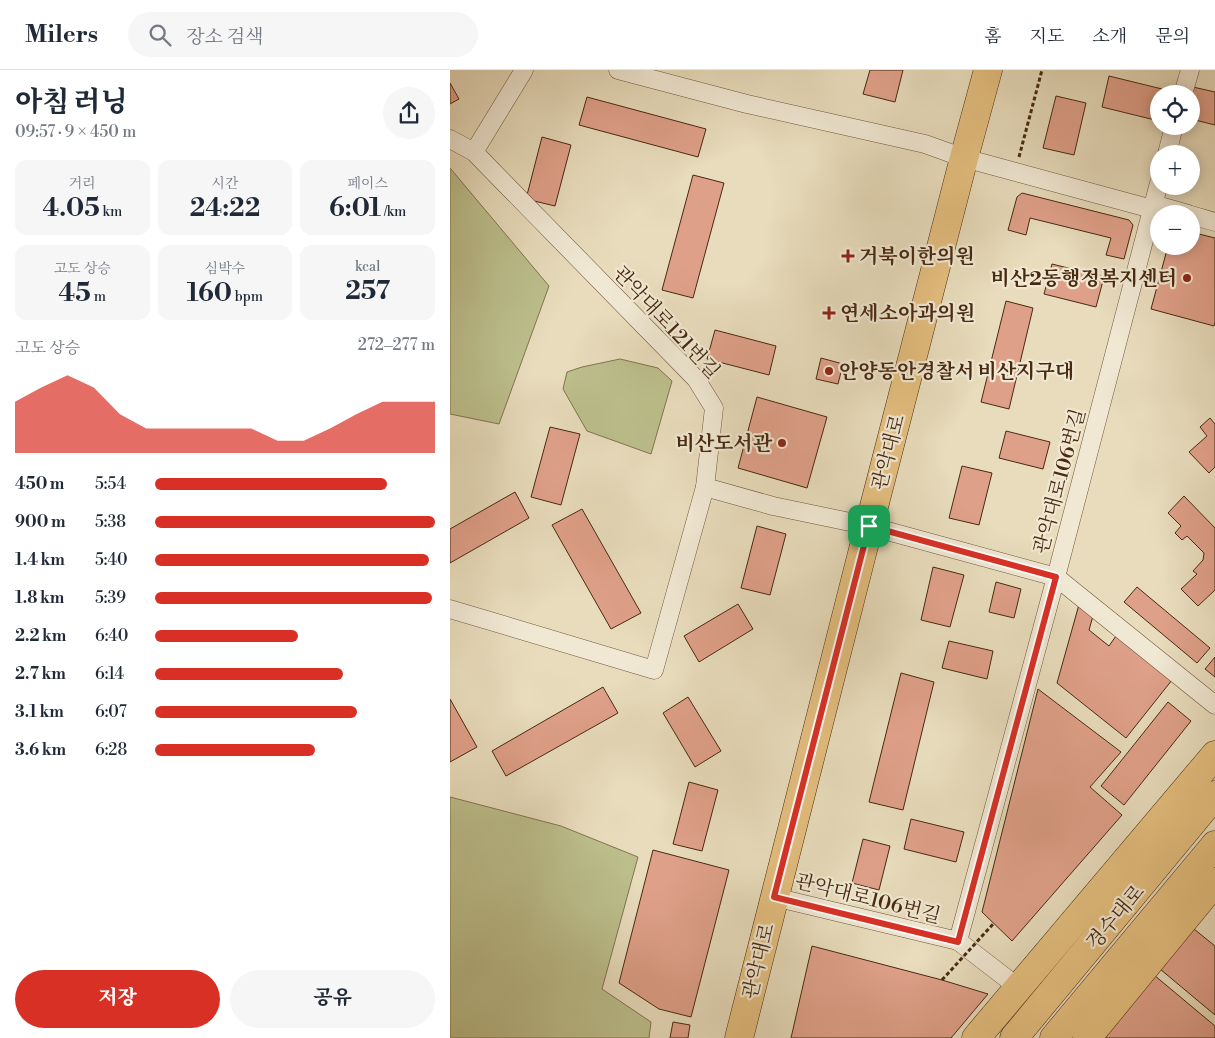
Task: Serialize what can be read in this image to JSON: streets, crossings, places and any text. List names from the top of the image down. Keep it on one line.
{"streets":{"main road":["관악대로","경수대로"],"street":["관악대로121번길","관악대로106번길"]},"crossings":[["관악대로","관악대로106번길"]],"places":{"health":["거북이한의원","연세소아과의원"],"other":["비산2동행정복지센터","안양동안경찰서 비산지구대","비산도서관"]},"page":{"header":"Milers","search":"장소 검색","nav":["홈","지도","소개","문의"],"heading":["아침 러닝","09:57 · 9 × 450 m"],"map_buttons":["+","−"],"stats":[["거리","4.05 km"],["시간","24:22"],["페이스","6:01 /km"],["고도 상승","45 m"],["심박수","160 bpm"],["kcal","257"]],"chart":["고도 상승","272–277 m"],"list":[{"name":"450 m","note":"5:54"},{"name":"900 m","note":"5:38"},{"name":"1.4 km","note":"5:40"},{"name":"1.8 km","note":"5:39"},{"name":"2.2 km","note":"6:40"},{"name":"2.7 km","note":"6:14"},{"name":"3.1 km","note":"6:07"},{"name":"3.6 km","note":"6:28"}],"buttons":["저장","공유"]}}
